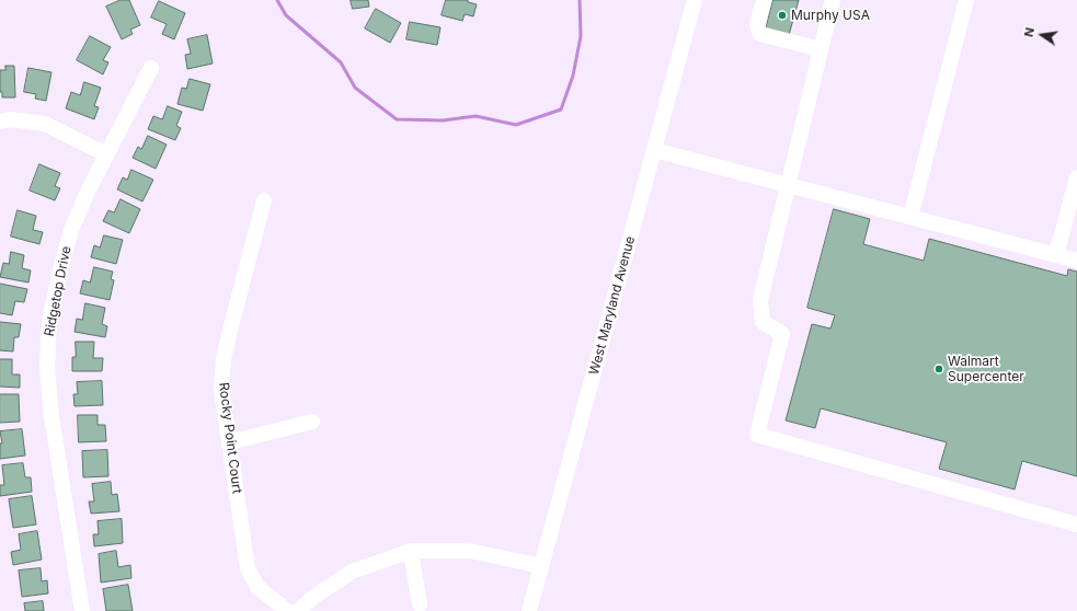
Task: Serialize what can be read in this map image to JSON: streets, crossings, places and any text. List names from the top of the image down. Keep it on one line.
{"streets":{"street":["Ridgetop Drive","West Maryland Avenue","Rocky Point Court"]},"places":["Murphy USA","Walmart Supercenter"],"north":"left"}
